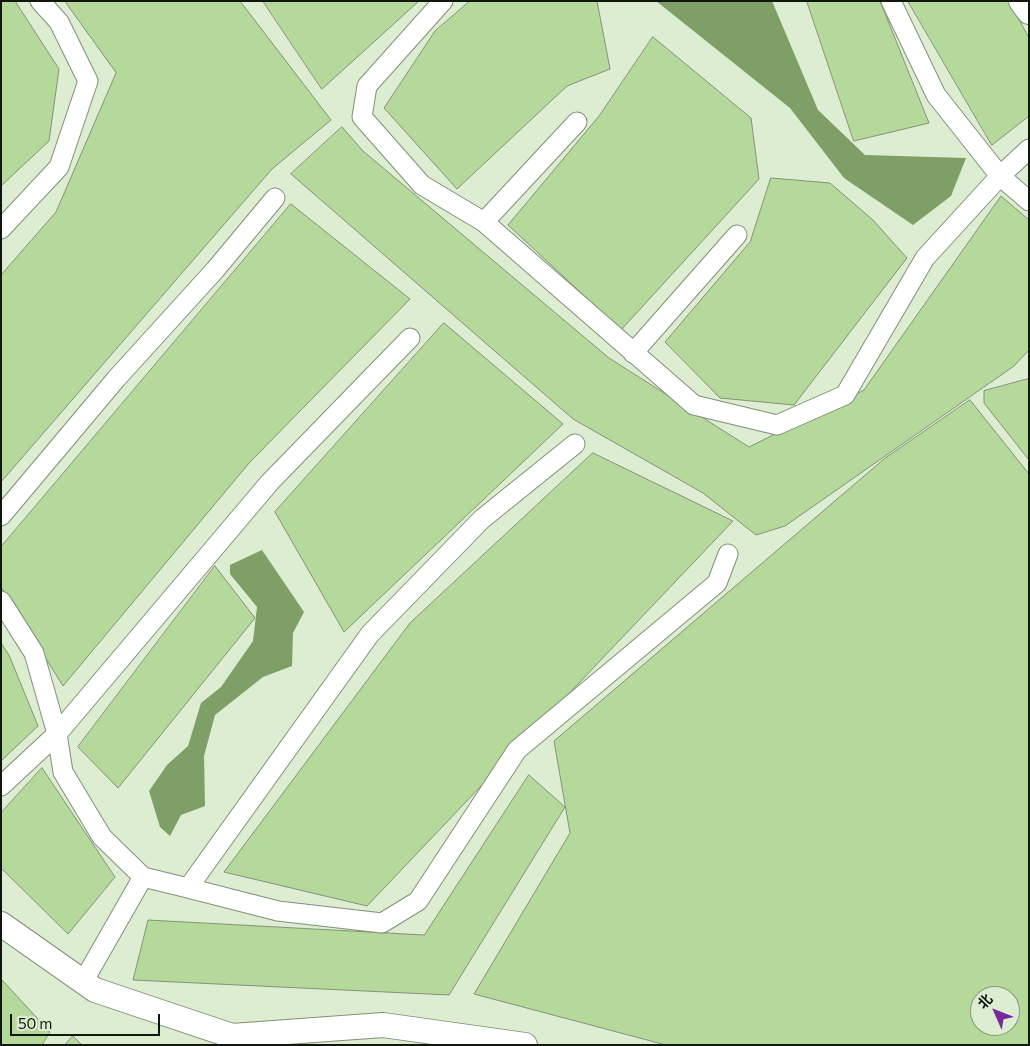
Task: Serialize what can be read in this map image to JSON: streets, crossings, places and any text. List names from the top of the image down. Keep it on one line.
{"scale_bar":"50 m","north":"top left"}
